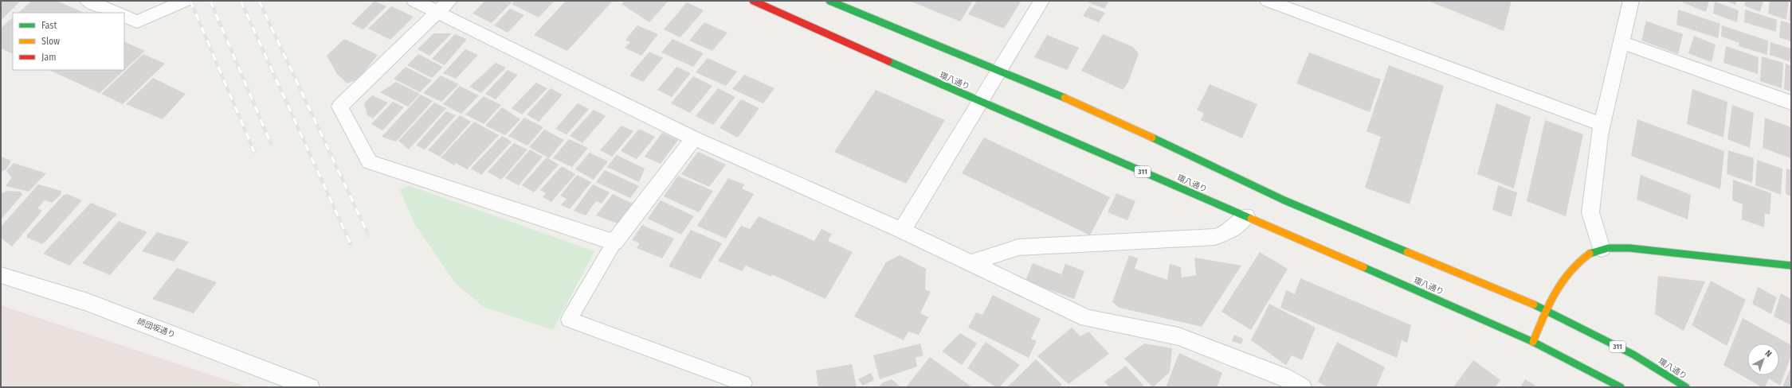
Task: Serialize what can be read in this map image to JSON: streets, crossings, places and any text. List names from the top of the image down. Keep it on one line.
{"streets":{"main road":["環八通り","311"],"street":["師団坂通り"]},"legend":["Fast","Slow","Jam"],"north":"top right"}
